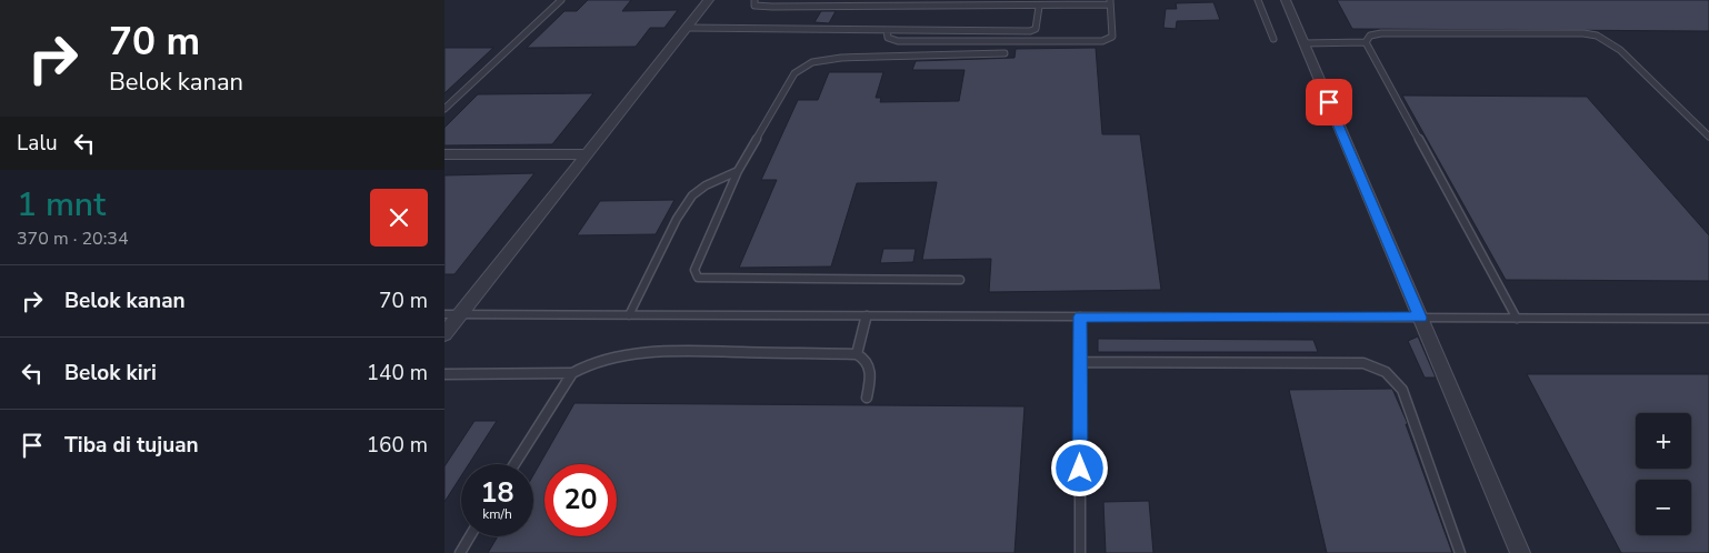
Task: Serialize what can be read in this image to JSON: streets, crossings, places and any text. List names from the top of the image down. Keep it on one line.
{"page":{"turn":["70 m","Belok kanan"],"then":"Lalu","heading":["1 mnt","370 m · 20:34"],"list":[{"name":"Belok kanan","value":"70 m"},{"name":"Belok kiri","value":"140 m"},{"name":"Tiba di tujuan","value":"160 m"}],"map_buttons":["+","−"],"speed":"18 km/h","limit":"20"}}
